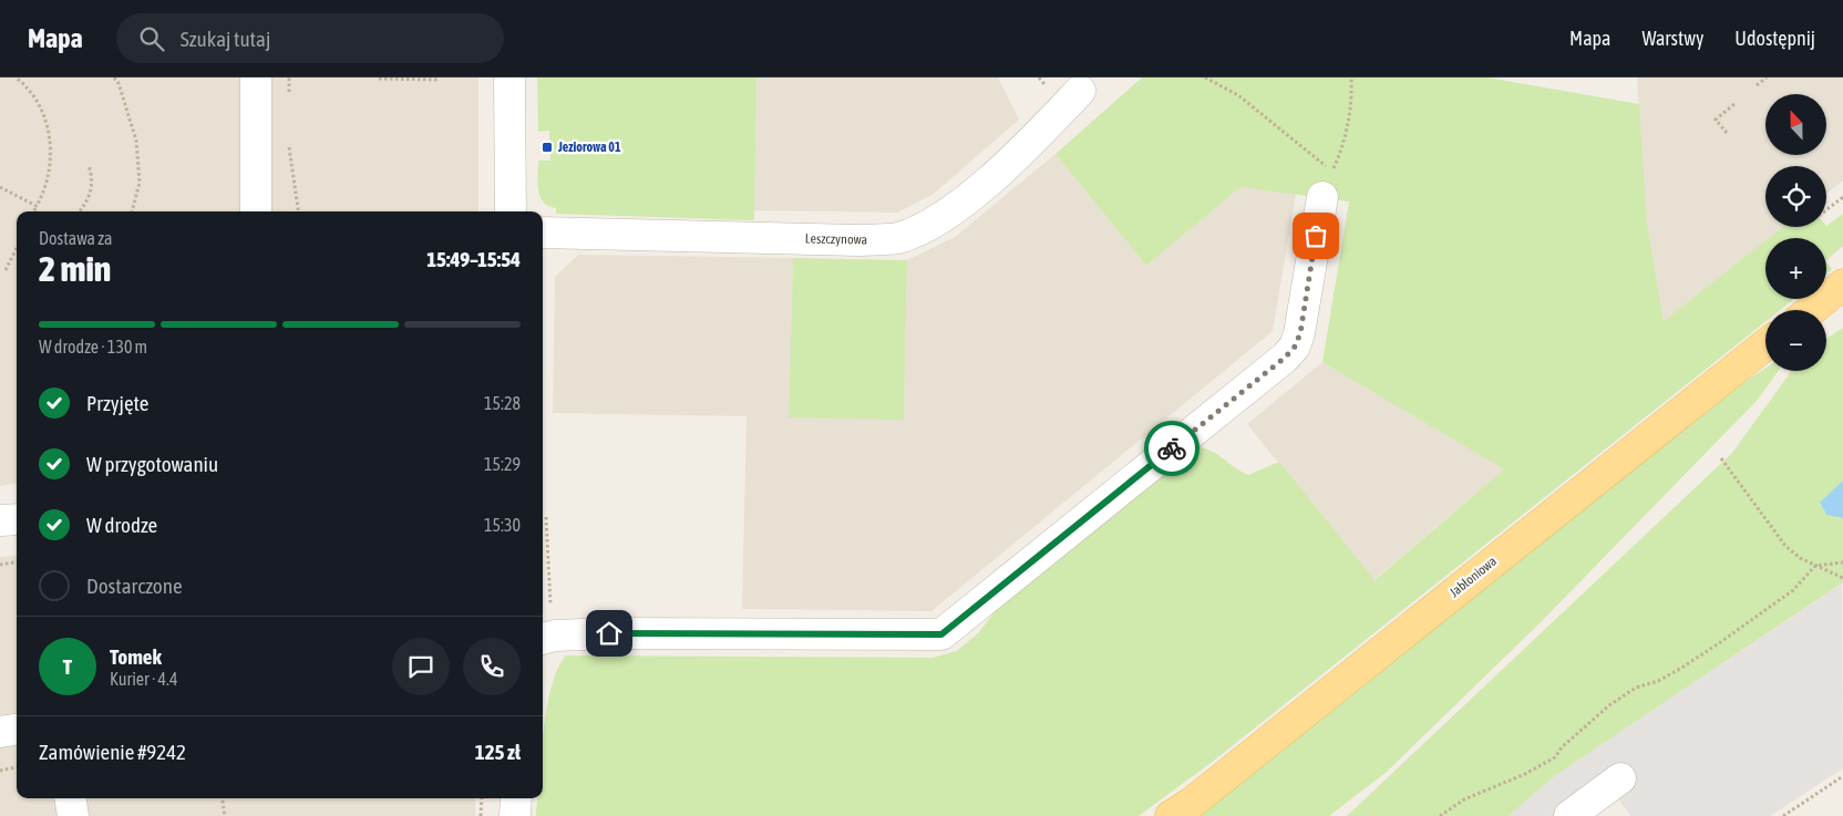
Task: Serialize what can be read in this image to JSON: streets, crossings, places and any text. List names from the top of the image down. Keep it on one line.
{"streets":{"main road":["Jabłoniowa"],"street":["Leszczynowa"]},"places":{"transit":["Jeziorowa 01"]},"north":"top","page":{"header":"Mapa","search":"Szukaj tutaj","nav":["Mapa","Warstwy","Udostępnij"],"map_buttons":["+","−"],"heading":["2 min","Dostawa za","15:49–15:54"],"panel":["Tomek","Kurier · 4.4","Zamówienie #9242","125 zł"],"bar":"W drodze · 130 m","list":[["Przyjęte","15:28"],["W przygotowaniu","15:29"],["W drodze","15:30"],"Dostarczone"],"round":"T"}}
